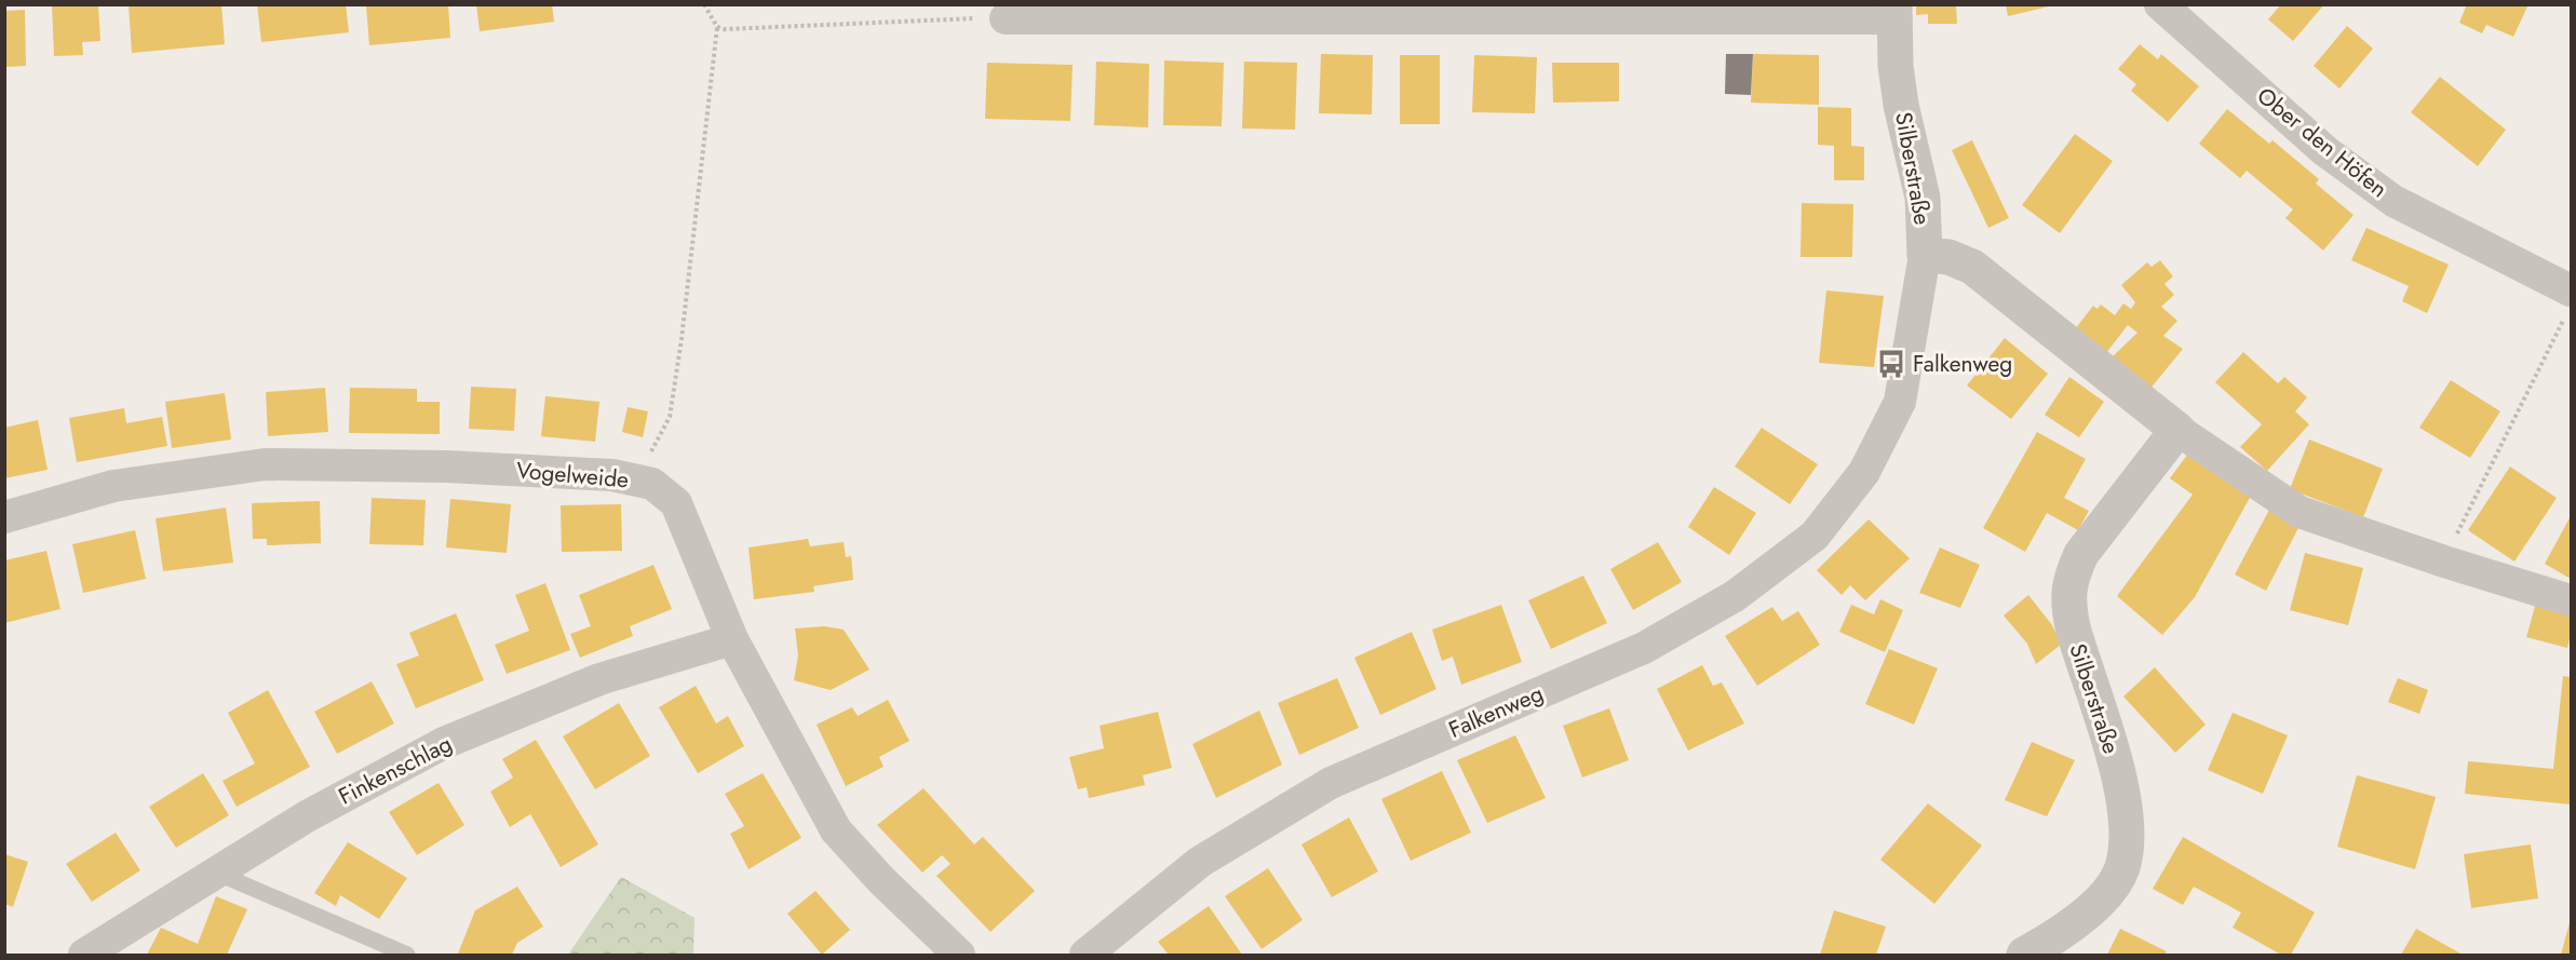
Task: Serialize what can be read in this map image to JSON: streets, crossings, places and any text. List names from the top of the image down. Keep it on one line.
{"streets":{"street":["Ober den Höfen","Silberstraße","Vogelweide","Falkenweg","Finkenschlag"]},"crossings":[["Silberstraße","Falkenweg"],["Vogelweide","Finkenschlag"]],"places":{"bus stop":["Falkenweg"]}}
